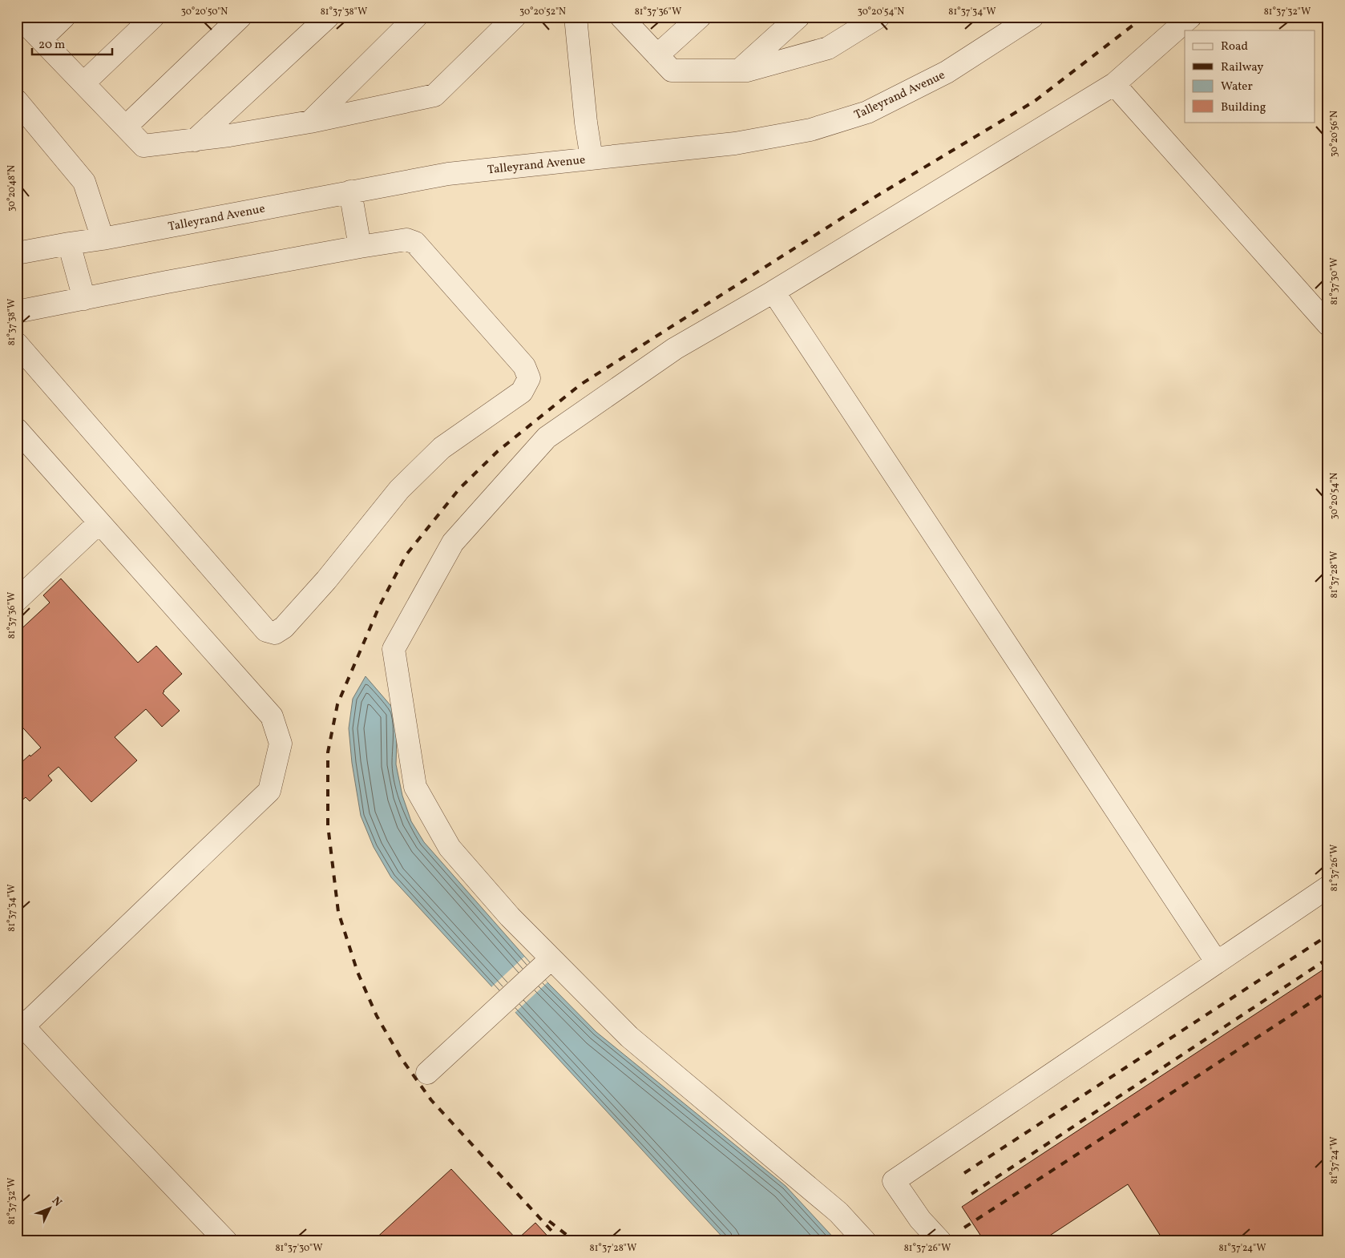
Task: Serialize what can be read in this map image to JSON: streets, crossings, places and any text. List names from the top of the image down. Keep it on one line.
{"streets":{"street":["Talleyrand Avenue"]},"legend":["Road","Railway","Water","Building"],"scale_bar":"20 m","north":"top right","coordinates":["30°20'50\"N","81°37'38\"W","30°20'52\"N","81°37'36\"W","30°20'54\"N","81°37'34\"W","81°37'32\"W","30°20'56\"N","30°20'48\"N","81°37'30\"W","81°37'28\"W","81°37'26\"W","81°37'24\"W"]}
